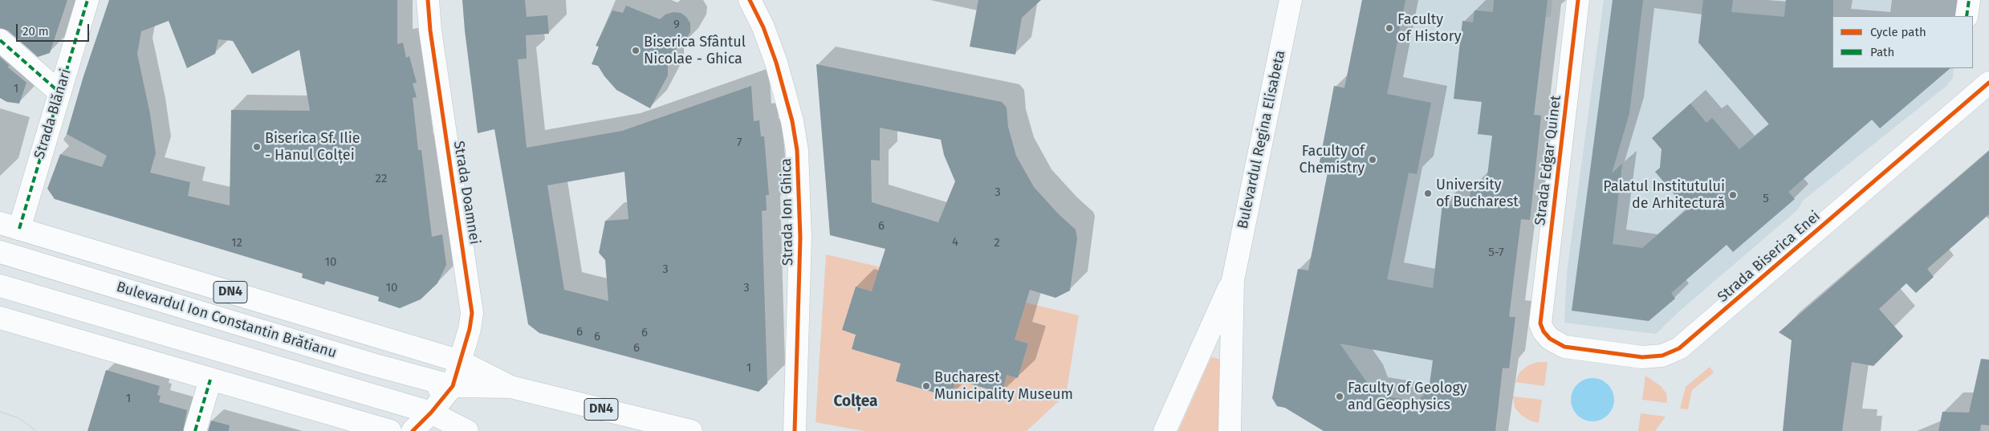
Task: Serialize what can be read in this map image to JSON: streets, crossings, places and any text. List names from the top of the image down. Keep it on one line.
{"streets":{"main road":["Strada Blănari","Bulevardul Regina Elisabeta","Strada Edgar Quinet","Strada Doamnei","Strada Ion Ghica","Strada Biserica Enei","DN4","Bulevardul Ion Constantin Brătianu"]},"crossings":[["Strada Blănari","Bulevardul Ion Constantin Brătianu"],["Strada Edgar Quinet","Strada Biserica Enei"],["Strada Doamnei","Bulevardul Ion Constantin Brătianu"]],"districts":["Colțea"],"places":["Faculty of History","Biserica Sfântul Nicolae - Ghica","Biserica Sf. Ilie - Hanul Colței","Faculty of Chemistry","University of Bucharest","Palatul Institutului de Arhitectură","Bucharest Municipality Museum","Faculty of Geology and Geophysics"],"house_numbers":["9","1","7","22","3","5","6","4","12","2","5-7","10","3","10","3","6","6","6","6","1","1"],"legend":["Cycle path","Path"],"scale_bar":"20 m"}
